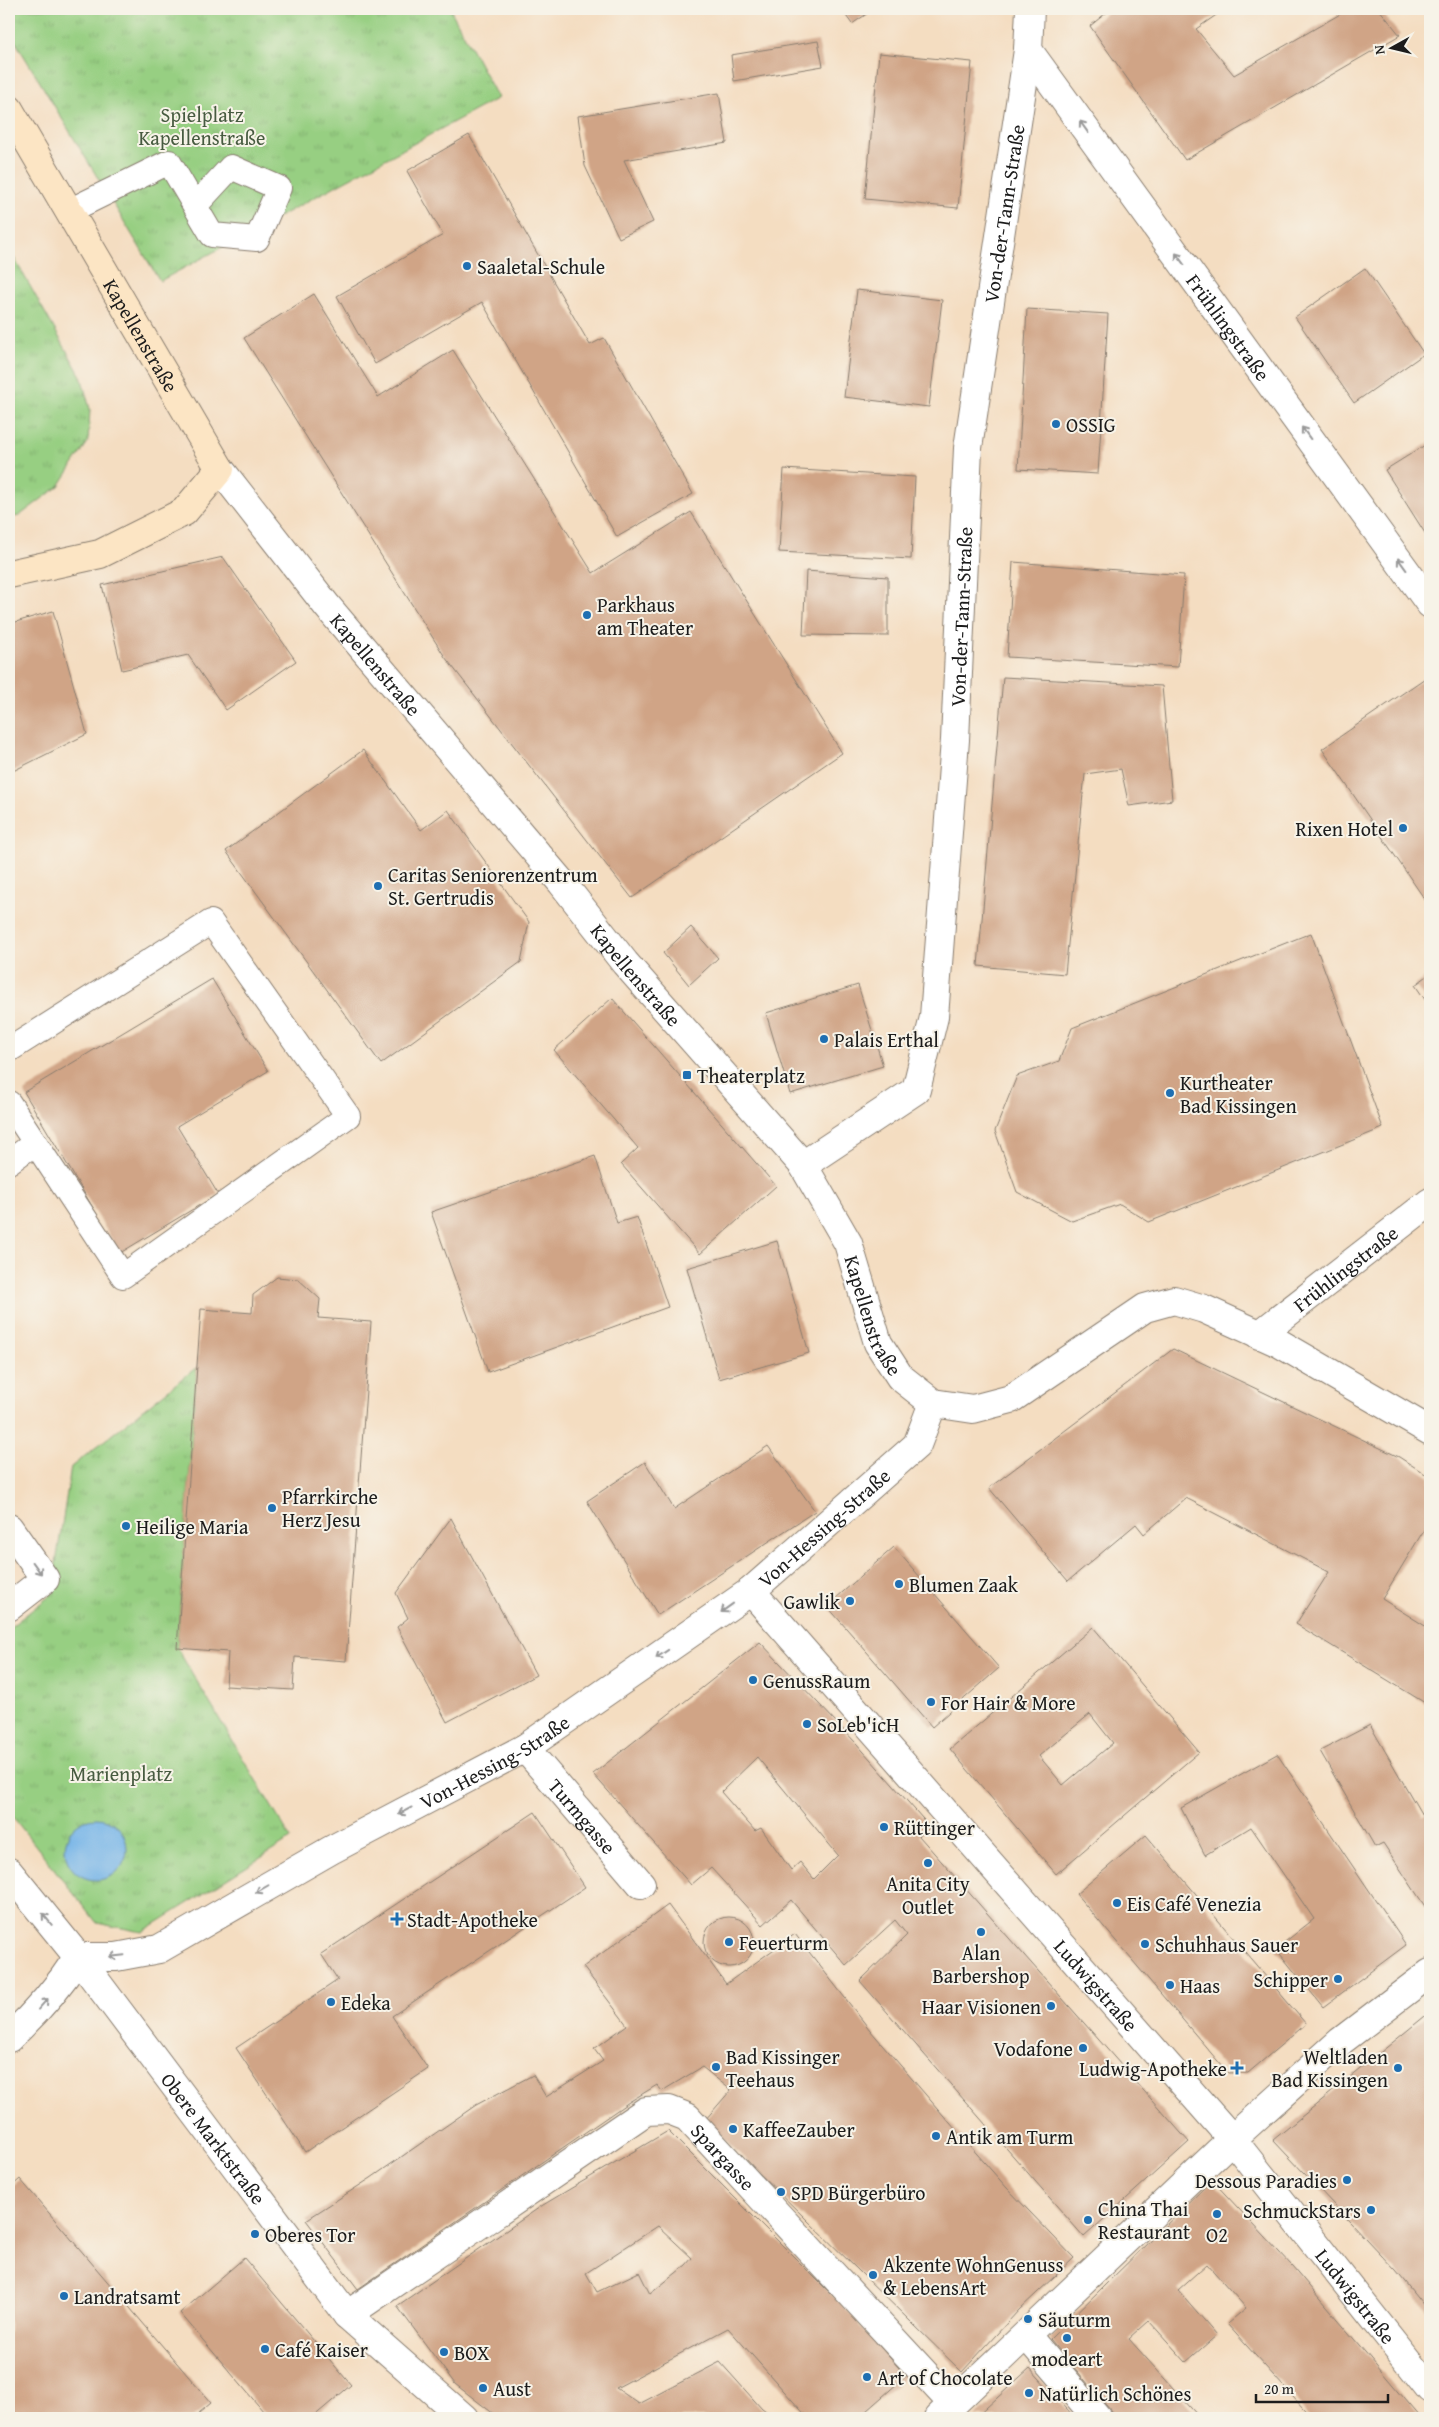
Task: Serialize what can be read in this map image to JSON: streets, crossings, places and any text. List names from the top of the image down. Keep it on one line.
{"streets":{"street":["Von-der-Tann-Straße","Frühlingstraße","Kapellenstraße","Von-Hessing-Straße","Turmgasse","Ludwigstraße","Obere Marktstraße","Spargasse"]},"crossings":[["Von-der-Tann-Straße","Frühlingstraße"],["Von-der-Tann-Straße","Kapellenstraße"],["Frühlingstraße","Kapellenstraße"],["Kapellenstraße","Von-Hessing-Straße"],["Von-Hessing-Straße","Turmgasse"],["Von-Hessing-Straße","Ludwigstraße"],["Von-Hessing-Straße","Obere Marktstraße"],["Obere Marktstraße","Spargasse"]],"one_way":["Frühlingstraße","Von-Hessing-Straße"],"parks":["Spielplatz Kapellenstraße","Marienplatz"],"places":{"other":["Saaletal-Schule","OSSIG","Parkhaus am Theater","Rixen Hotel","Caritas Seniorenzentrum St. Gertrudis","Palais Erthal","Kurtheater Bad Kissingen","Pfarrkirche Herz Jesu","Heilige Maria","Blumen Zaak","Gawlik","GenussRaum","For Hair & More","SoLeb'icH","Rüttinger","Anita City Outlet","Eis Café Venezia","Alan Barbershop","Feuerturm","Schuhhaus Sauer","Schipper","Haas","Edeka","Haar Visionen","Vodafone","Bad Kissinger Teehaus","Weltladen Bad Kissingen","KaffeeZauber","Antik am Turm","Dessous Paradies","SPD Bürgerbüro","SchmuckStars","O2","China Thai Restaurant","Oberes Tor","Akzente WohnGenuss & LebensArt","Landratsamt","Säuturm","modeart","Café Kaiser","BOX","Art of Chocolate","Aust","Natürlich Schönes"],"transit":["Theaterplatz"],"health":["Stadt-Apotheke","Ludwig-Apotheke"]},"scale_bar":"20 m","north":"left"}
